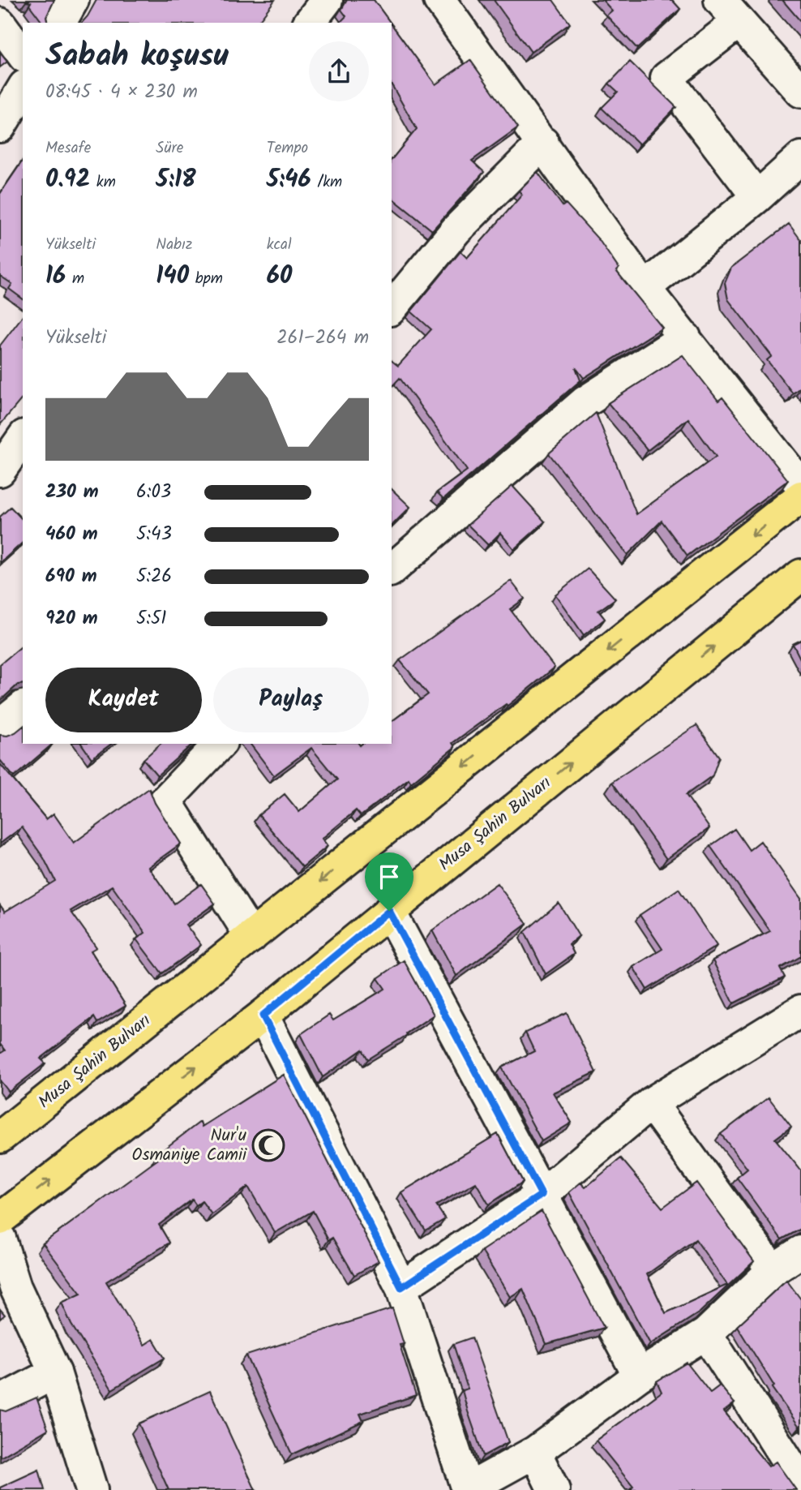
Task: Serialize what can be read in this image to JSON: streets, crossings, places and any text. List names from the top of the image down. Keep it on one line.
{"streets":{"main road":["Musa Şahin Bulvarı"]},"places":{"mosque":["Nur'u Osmaniye Camii"]},"page":{"heading":["Sabah koşusu","08:45 · 4 × 230 m"],"stats":[["Mesafe","0.92 km"],["Süre","5:18"],["Tempo","5:46 /km"],["Yükselti","16 m"],["Nabız","140 bpm"],["kcal","60"]],"chart":["Yükselti","261–264 m"],"list":[{"name":"230 m","note":"6:03"},{"name":"460 m","note":"5:43"},{"name":"690 m","note":"5:26"},{"name":"920 m","note":"5:51"}],"buttons":["Kaydet","Paylaş"]}}
